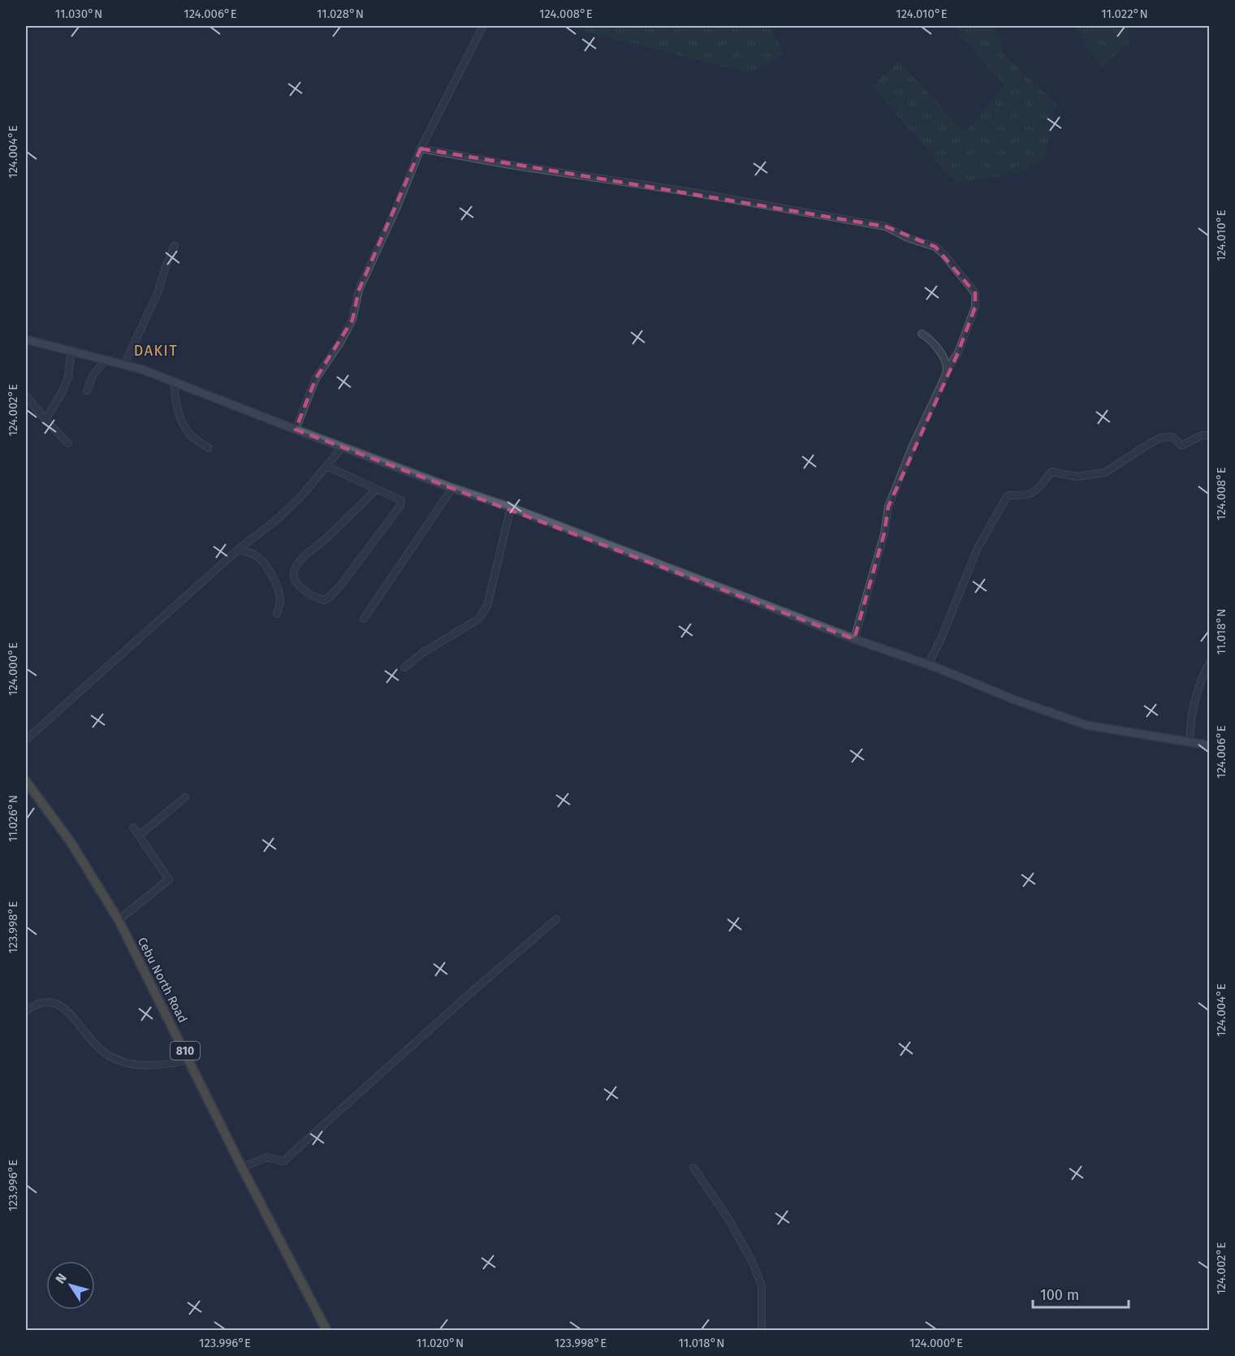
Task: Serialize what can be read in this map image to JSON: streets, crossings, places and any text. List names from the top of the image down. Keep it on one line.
{"streets":{"highway":["Cebu North Road","810"]},"districts":["DAKIT"],"scale_bar":"100 m","north":"top left","coordinates":["11.030°N","124.006°E","11.028°N","124.008°E","124.010°E","11.022°N","124.004°E","124.002°E","11.018°N","124.000°E","11.026°N","123.998°E","123.996°E","11.020°N"]}
